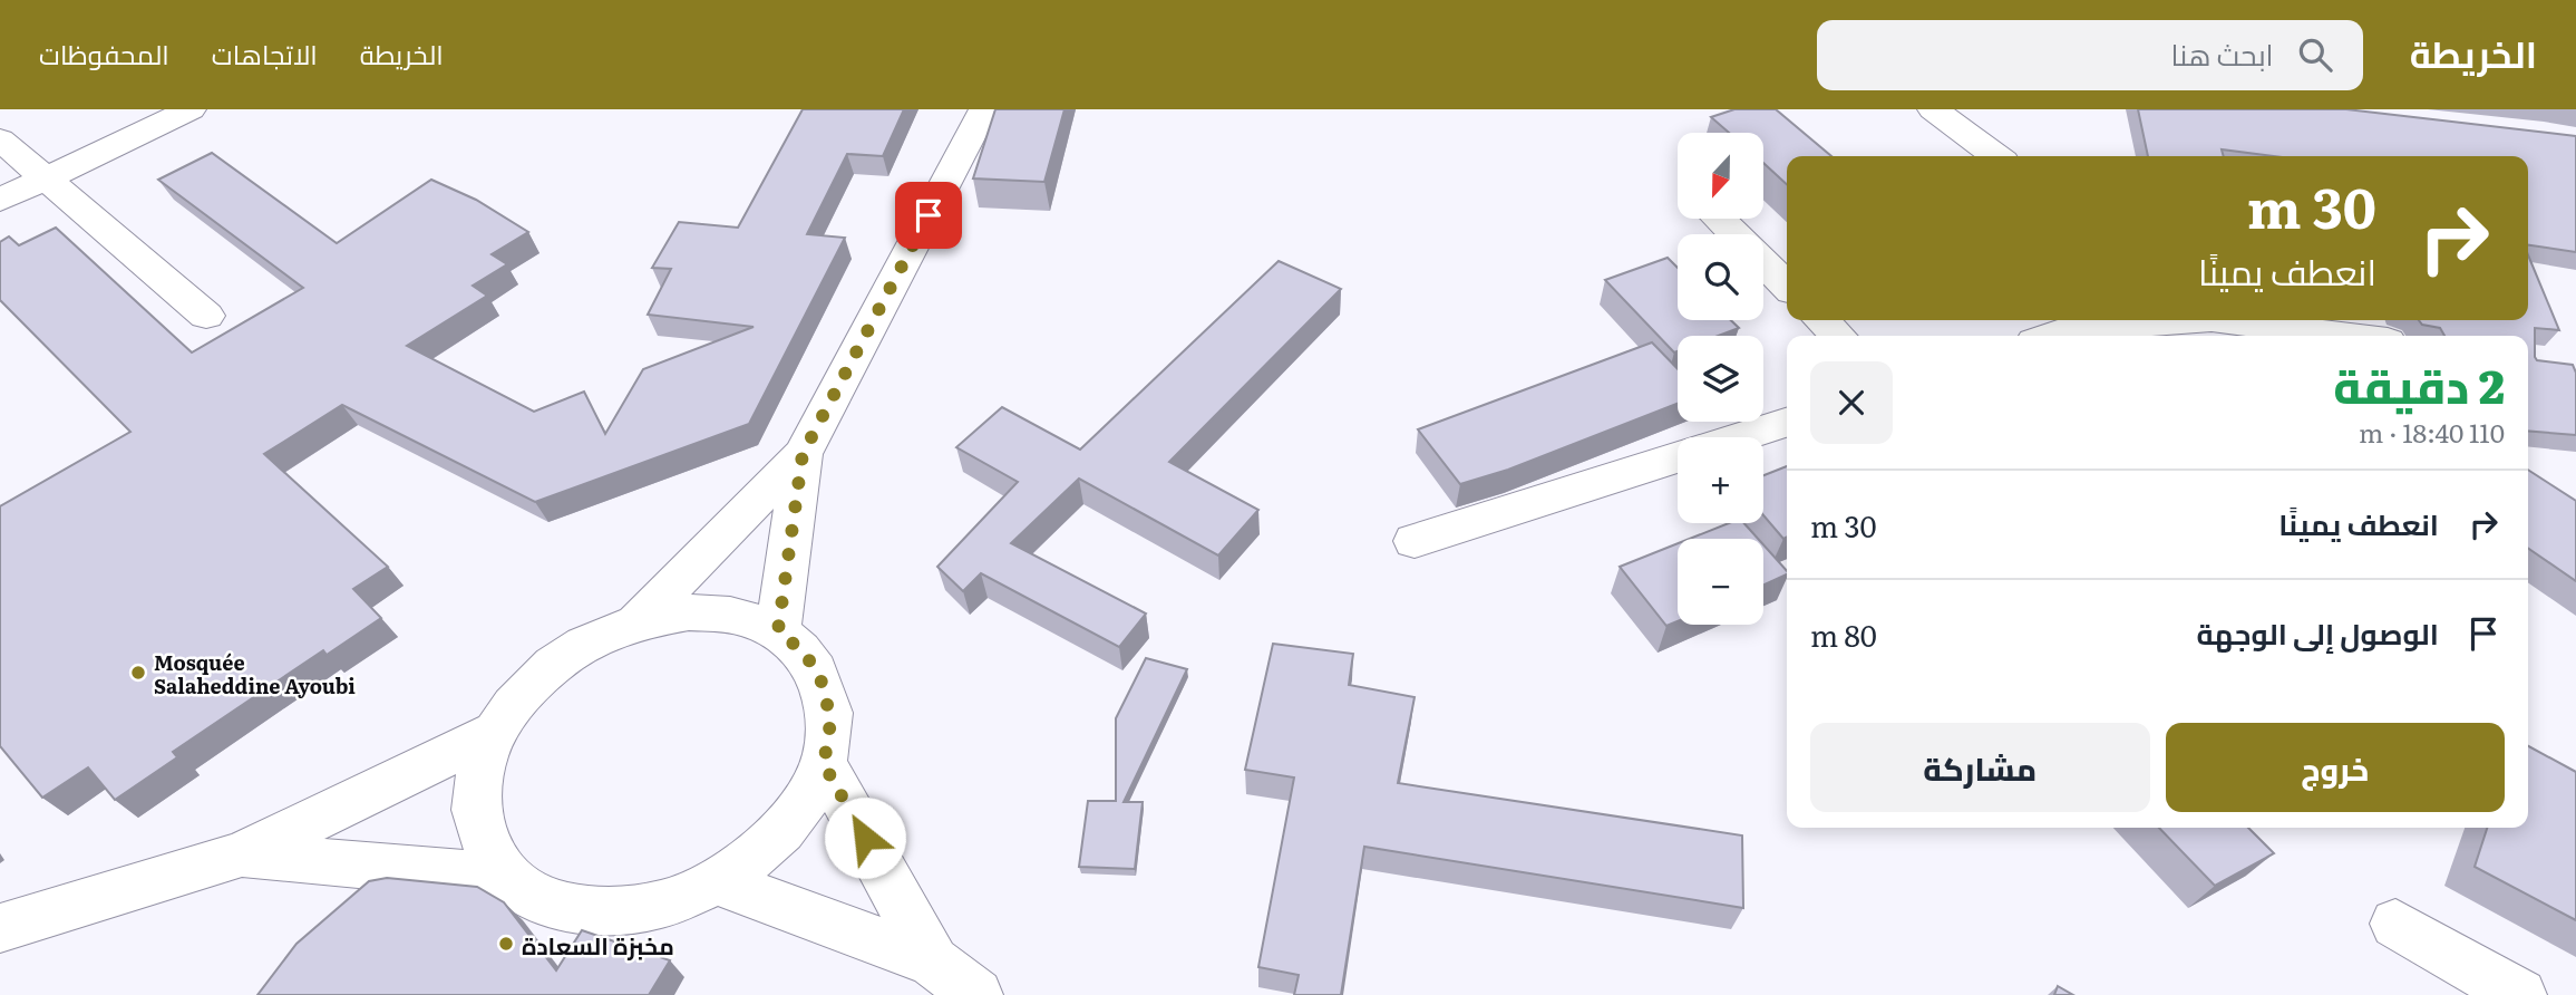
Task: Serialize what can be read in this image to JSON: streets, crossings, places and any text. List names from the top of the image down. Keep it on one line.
{"places":["Mosquée Salaheddine Ayoubi","مخبزة السعادة"],"north":"bottom","page":{"header":"الخريطة","search":"ابحث هنا","nav":["الخريطة","الاتجاهات","المحفوظات"],"map_buttons":["+","−"],"turn":["30 m","انعطف يمينًا"],"heading":["2 دقيقة","110 m · 18:40"],"list":[{"name":"انعطف يمينًا","value":"30 m"},{"name":"الوصول إلى الوجهة","value":"80 m"}],"buttons":["خروج","مشاركة"]}}
